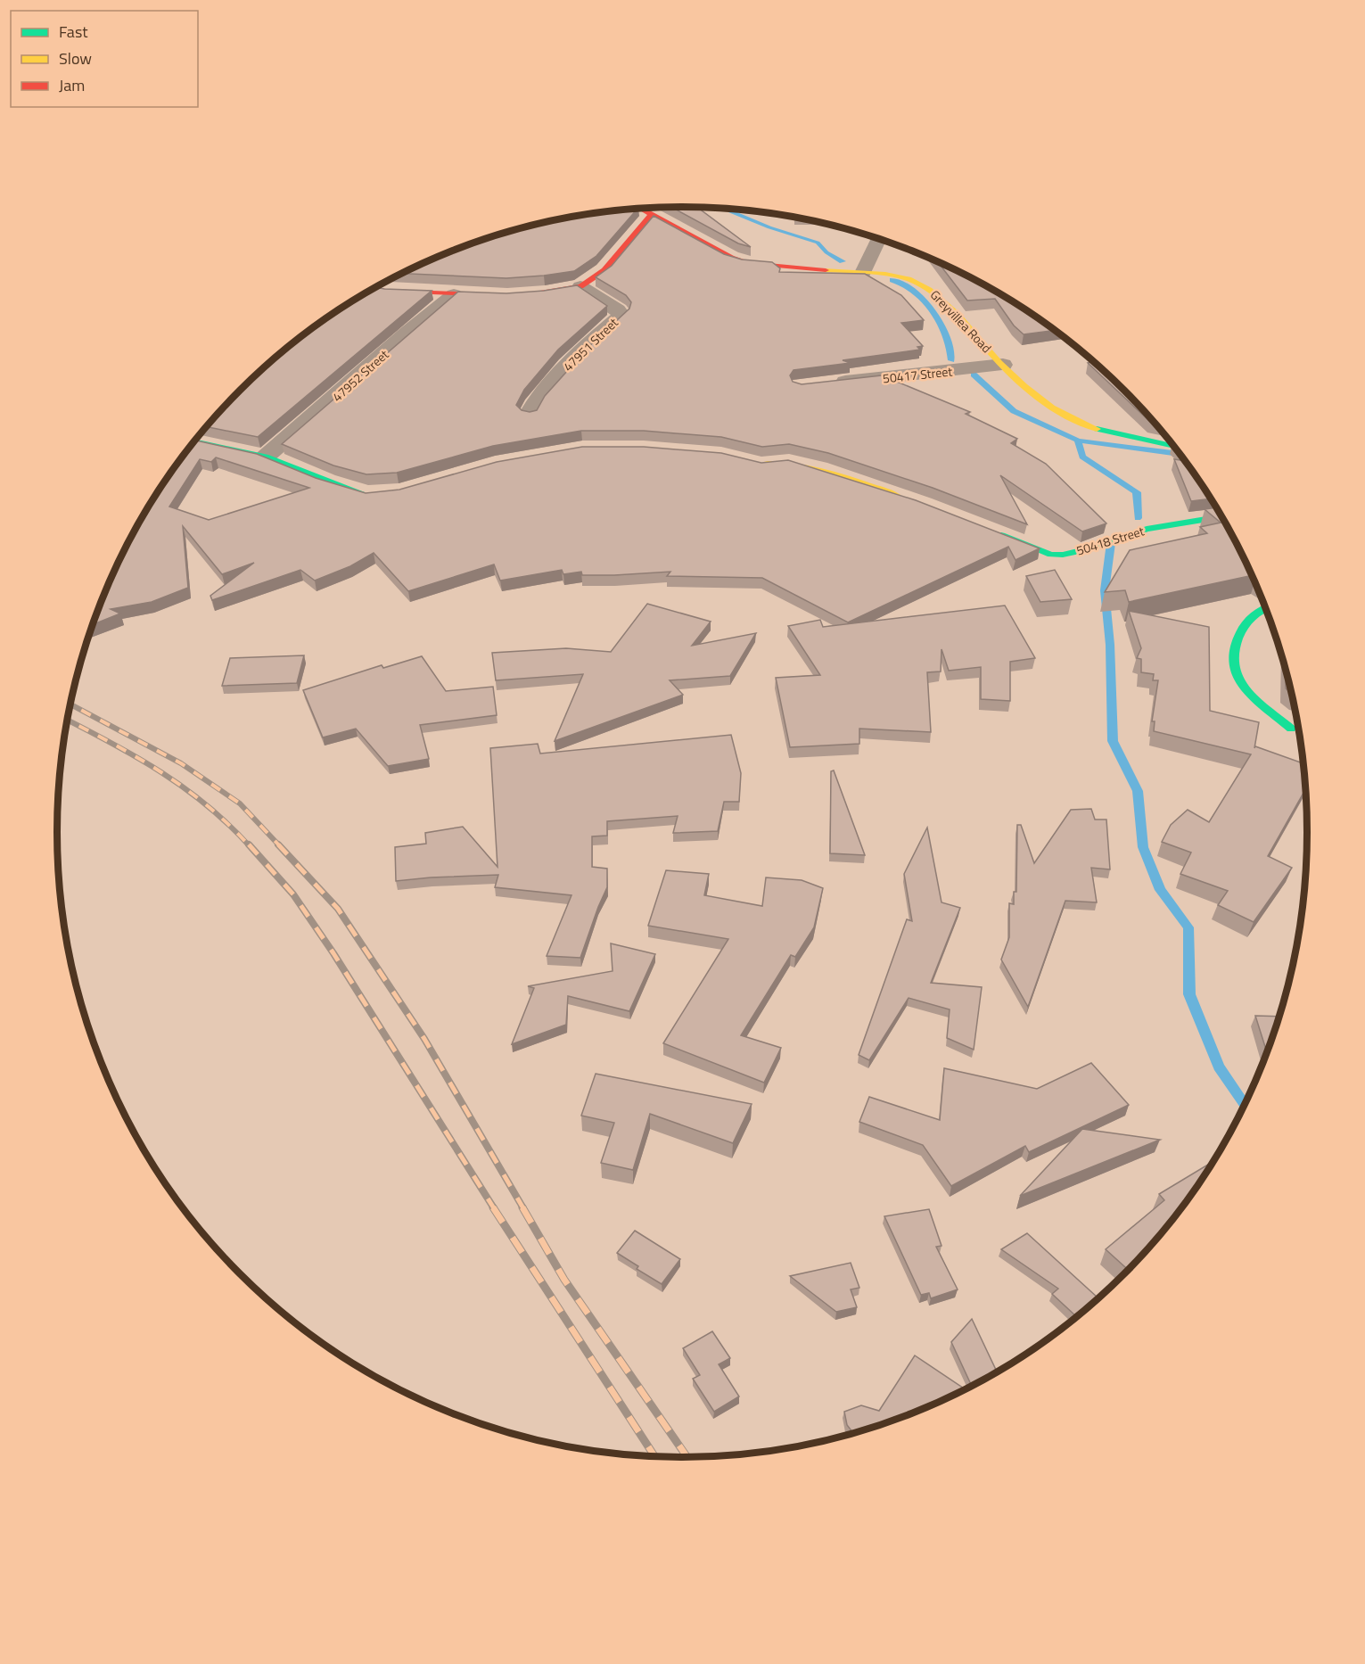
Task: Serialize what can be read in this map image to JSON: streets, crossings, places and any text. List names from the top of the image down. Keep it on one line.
{"streets":{"street":["Greyvillea Road","47951 Street","50417 Street","47952 Street","50418 Street"]},"crossings":[["Greyvillea Road","50417 Street"]],"legend":["Fast","Slow","Jam"]}
